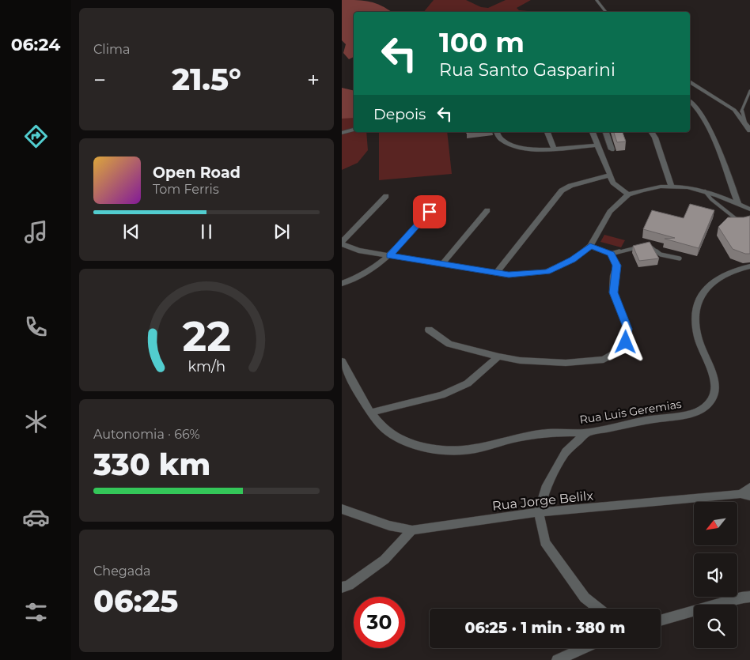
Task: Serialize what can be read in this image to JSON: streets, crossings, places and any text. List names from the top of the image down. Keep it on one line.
{"streets":{"street":["Rua Luis Geremias","Rua Jorge Belilx"]},"north":"bottom left","page":{"tabs":"06:24","tile":["Clima",["Autonomia · 66%","330 km"],["Chegada","06:25"]],"turn":["100 m","Rua Santo Gasparini"],"heat":["−","21.5°","+"],"then":"Depois","song":["Open Road","Tom Ferris"],"limit":"30","trip":"06:25 · 1 min · 380 m","gauge":["22","km/h"]}}
